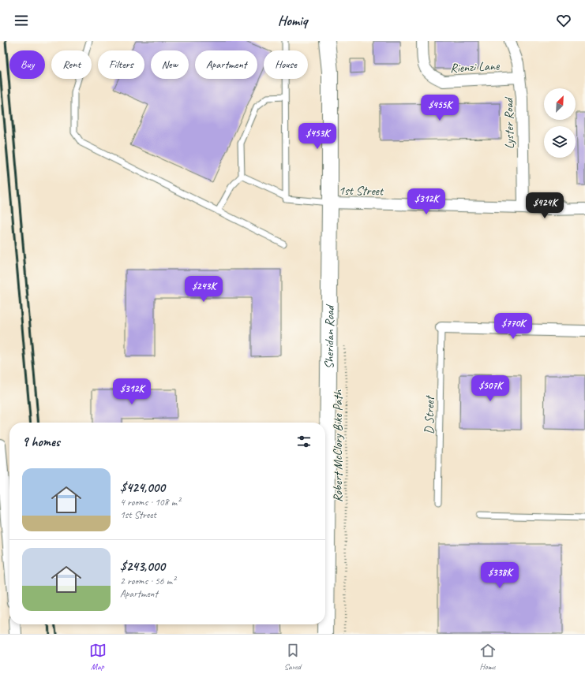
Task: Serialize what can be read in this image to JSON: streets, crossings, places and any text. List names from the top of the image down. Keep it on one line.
{"streets":{"main road":["Sheridan Road"],"street":["Rienzi Lane","Lyster Road","1st Street"],"lane":["D Street"],"path":["Robert McClory Bike Path"]},"crossings":[["Rienzi Lane","Lyster Road"],["Lyster Road","1st Street"],["1st Street","Sheridan Road"]],"north":"top right","page":{"header":"Homiq","chip":["Buy","Rent","Filters","New","Apartment","House"],"price":["$455K","$453K","$312K","$424K","$243K","$770K","$507K","$312K","$338K"],"heading":"9 homes","list":[{"name":"$424,000","note":"4 rooms · 108 m² · 1st Street"},{"name":"$243,000","note":"2 rooms · 56 m² · Apartment"}],"tabs":["Map","Saved","Home"]}}
